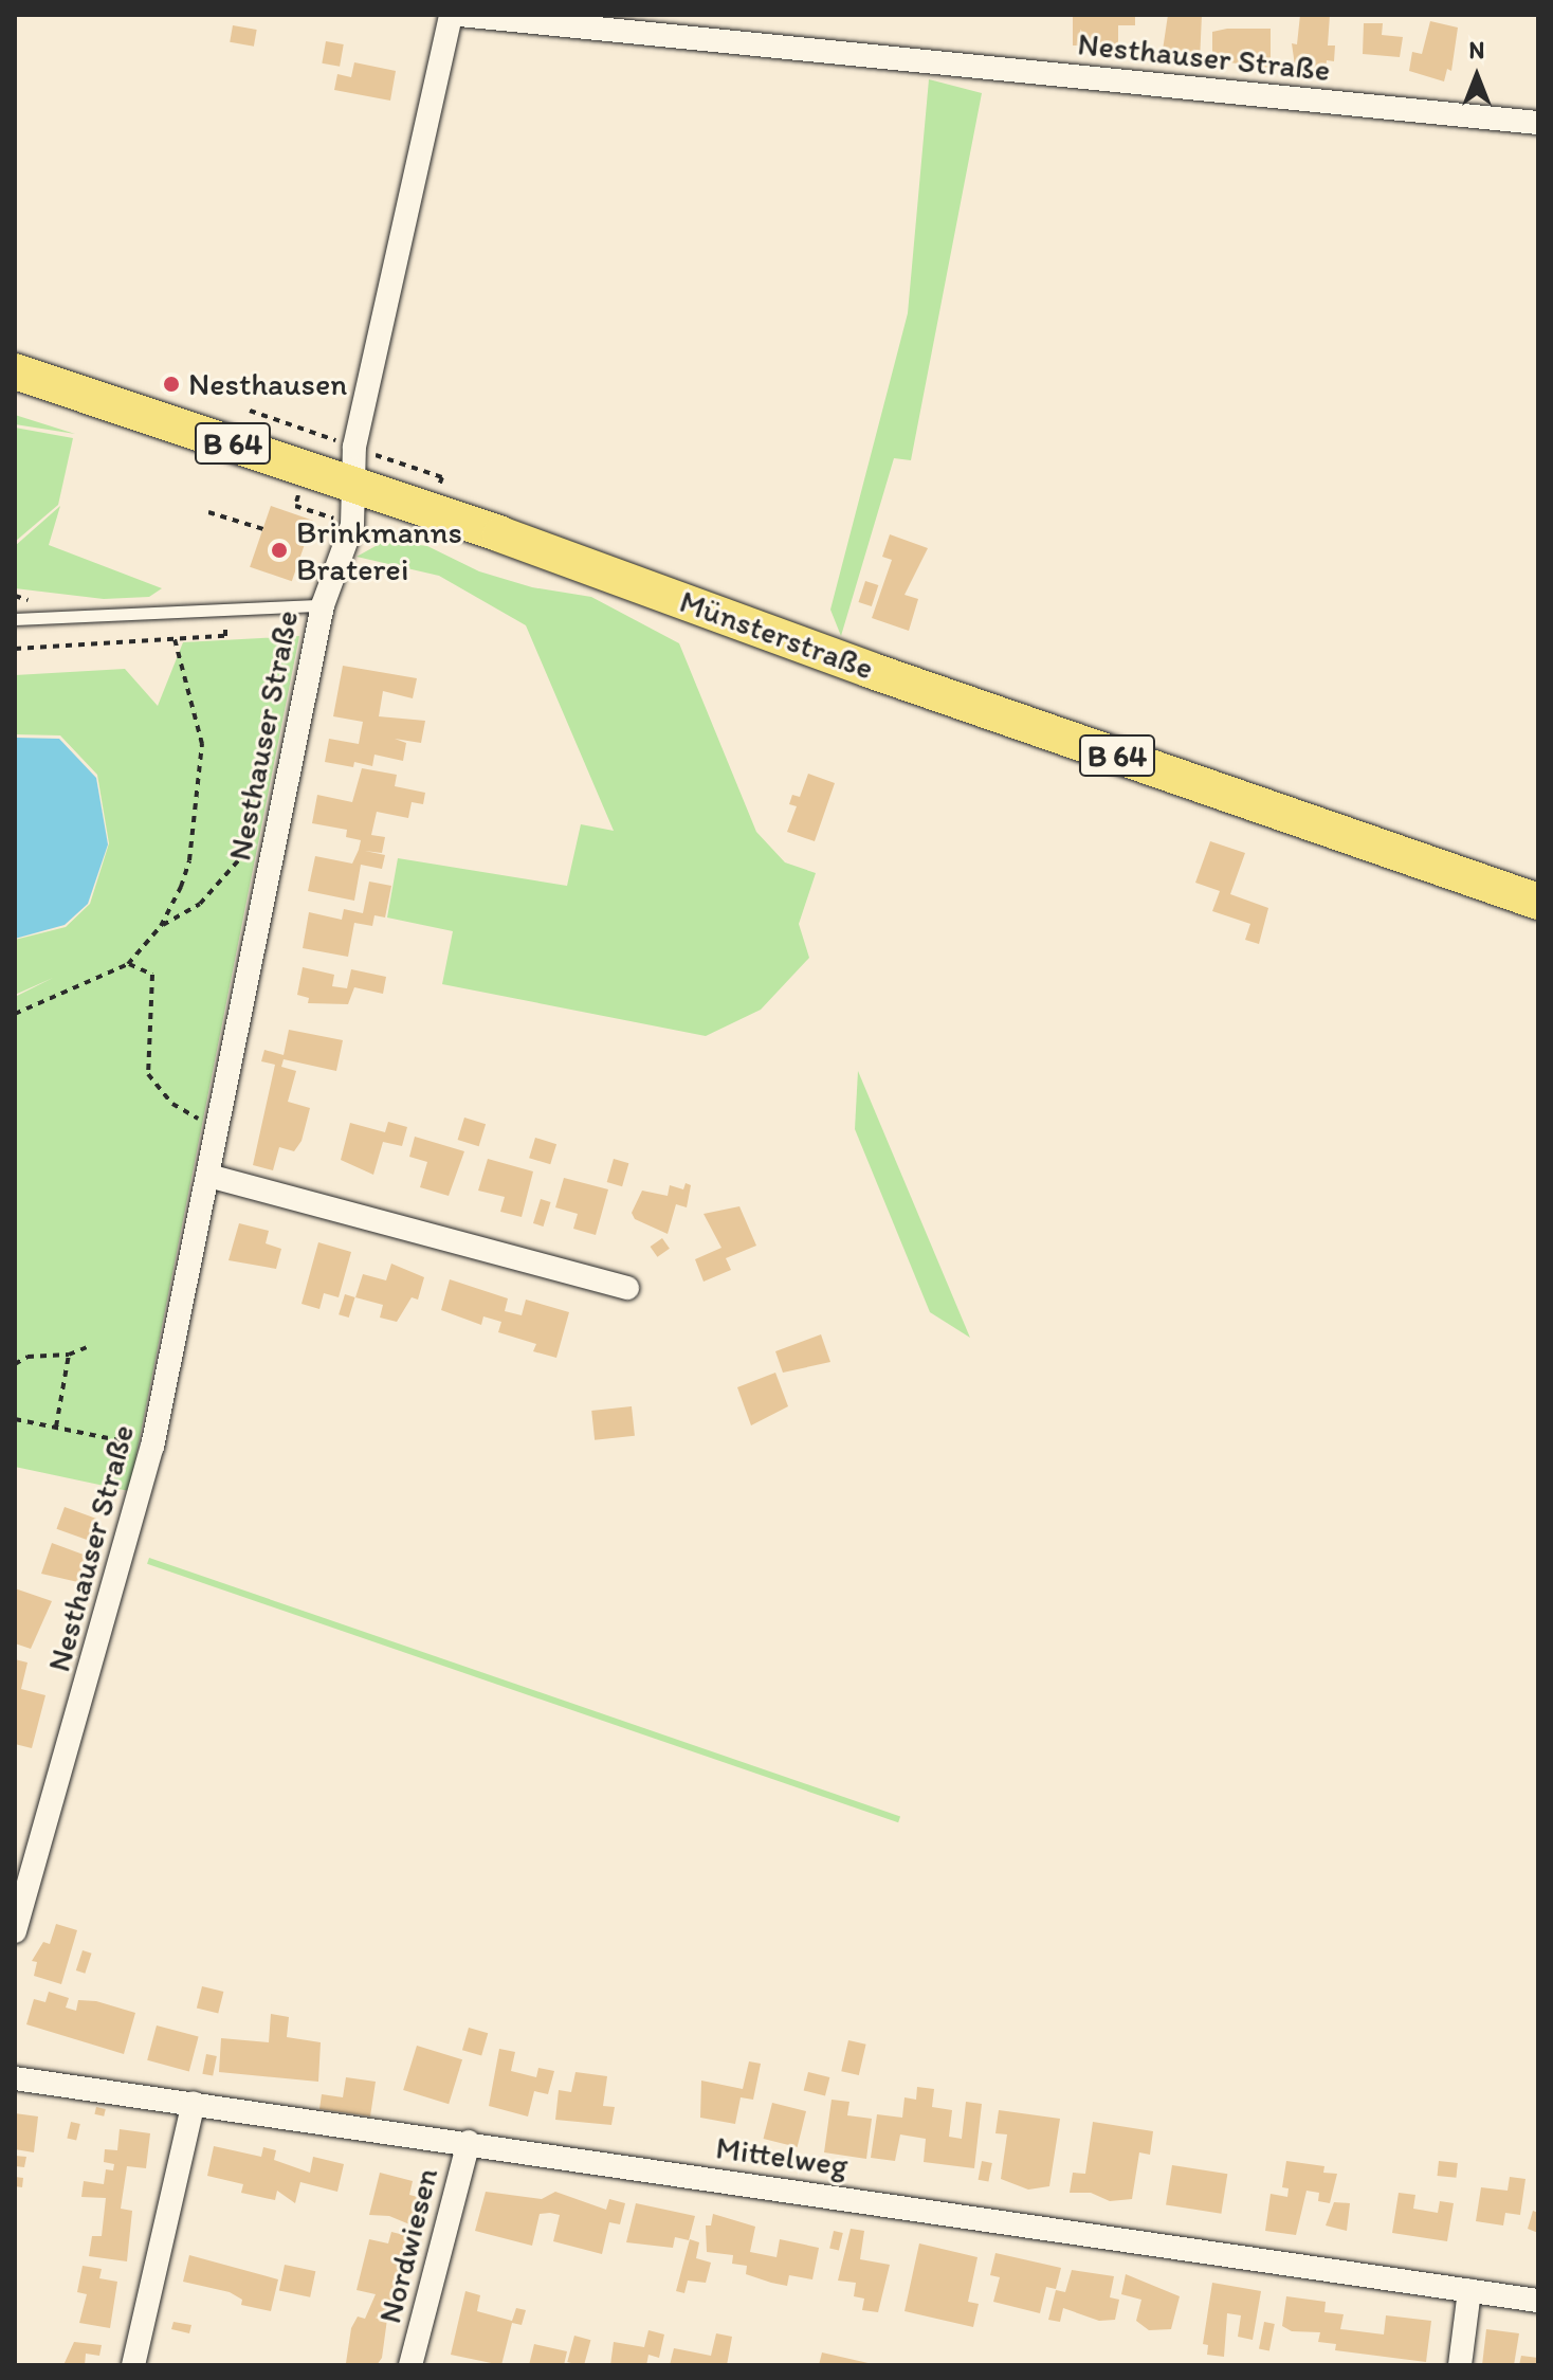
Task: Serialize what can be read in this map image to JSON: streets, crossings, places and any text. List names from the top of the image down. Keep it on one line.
{"streets":{"main road":["B 64","Münsterstraße"],"street":["Nesthauser Straße","Mittelweg","Nordwiesen"]},"crossings":[["Nesthauser Straße","Münsterstraße"],["Mittelweg","Nordwiesen"]],"places":["Nesthausen","Brinkmanns Braterei"],"north":"top"}
